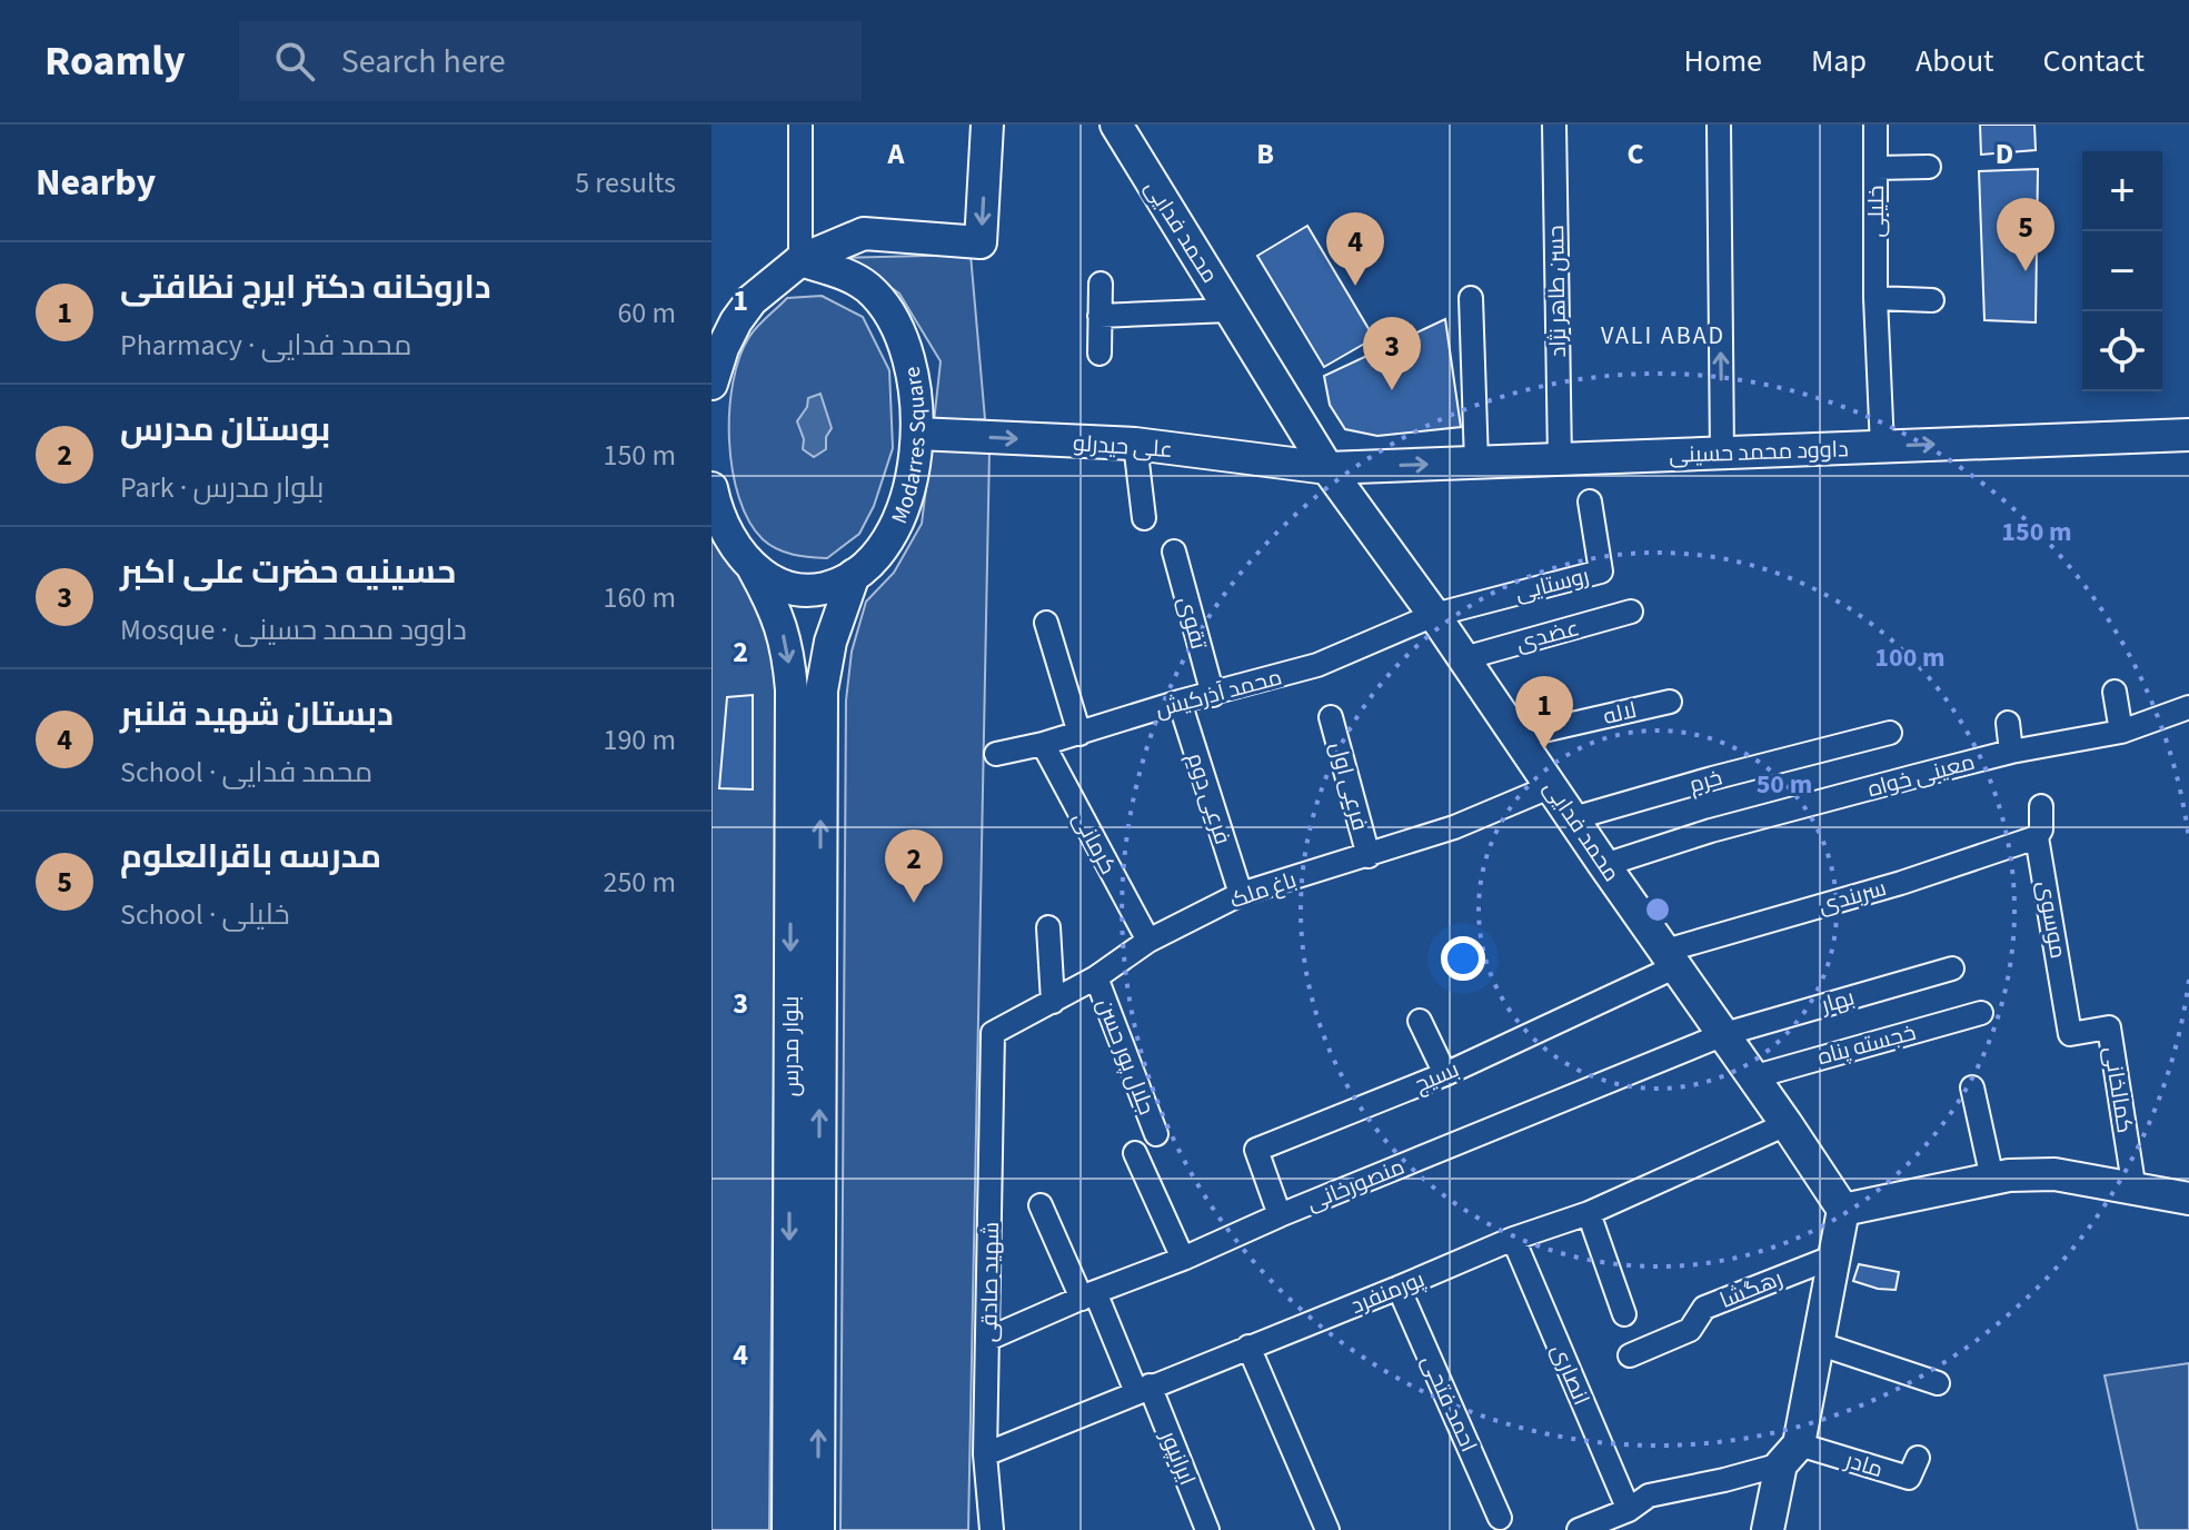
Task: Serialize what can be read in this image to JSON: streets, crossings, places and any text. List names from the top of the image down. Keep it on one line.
{"streets":{"street":["خلیلی","محمد فدایی","حسن طاهر نژاد","Modarres Square","علی حیدرلو","داوود محمد حسینی","روستایی","تقوی","عضدی","محمد آذرکیش","لاله","معینی خواه","خرم","فرعی اول","فرعی دوم","کرمانی","باغ ملک","سربندی","موسوی","بهار","خجسته پناه","بلوار مدرس","جلال پور حسن","بسیج","کمالخانی","منصورخانی","شهید صادقی","رهگشا","پورمنفرد","انصاری","احمد فتحی","ایرانپور","مادر"]},"crossings":[["خلیلی","داوود محمد حسینی"],["محمد فدایی","علی حیدرلو"],["محمد فدایی","داوود محمد حسینی"],["محمد فدایی","روستایی"],["محمد فدایی","عضدی"],["محمد فدایی","محمد آذرکیش"],["محمد فدایی","لاله"],["محمد فدایی","معینی خواه"],["محمد فدایی","خرم"],["محمد فدایی","باغ ملک"],["محمد فدایی","سربندی"],["محمد فدایی","بهار"],["محمد فدایی","خجسته پناه"],["محمد فدایی","بسیج"],["محمد فدایی","منصورخانی"],["محمد فدایی","پورمنفرد"],["حسن طاهر نژاد","داوود محمد حسینی"],["Modarres Square","علی حیدرلو"],["Modarres Square","بلوار مدرس"],["علی حیدرلو","داوود محمد حسینی"],["روستایی","محمد آذرکیش"],["تقوی","محمد آذرکیش"],["محمد آذرکیش","فرعی دوم"],["محمد آذرکیش","کرمانی"],["فرعی اول","باغ ملک"],["فرعی دوم","باغ ملک"],["کرمانی","باغ ملک"],["باغ ملک","جلال پور حسن"],["باغ ملک","شهید صادقی"],["سربندی","موسوی"],["سربندی","بسیج"],["موسوی","کمالخانی"],["بهار","منصورخانی"],["بسیج","منصورخانی"],["منصورخانی","شهید صادقی"],["منصورخانی","ایرانپور"],["شهید صادقی","پورمنفرد"],["پورمنفرد","انصاری"],["پورمنفرد","احمد فتحی"],["پورمنفرد","ایرانپور"]],"one_way":["علی حیدرلو","داوود محمد حسینی"],"districts":["VALI ABAD"],"page":{"header":"Roamly","search":"Search here","nav":["Home","Map","About","Contact"],"heading":["Nearby","5 results"],"map_buttons":["+","−"],"pins":["5","4","3","1","2"],"list":[{"mark":"1","name":"داروخانه دکتر ایرج نظافتی","note":"Pharmacy · محمد فدایی","value":"60 m"},{"mark":"2","name":"بوستان مدرس","note":"Park · بلوار مدرس","value":"150 m"},{"mark":"3","name":"حسینیه حضرت علی اکبر","note":"Mosque · داوود محمد حسینی","value":"160 m"},{"mark":"4","name":"دبستان شهید قلنبر","note":"School · محمد فدایی","value":"190 m"},{"mark":"5","name":"مدرسه باقرالعلوم","note":"School · خلیلی","value":"250 m"}]},"grid":{"columns":["A","B","C","D"],"rows":["1","2","3","4"]},"rings":["150 m","100 m","50 m"]}
